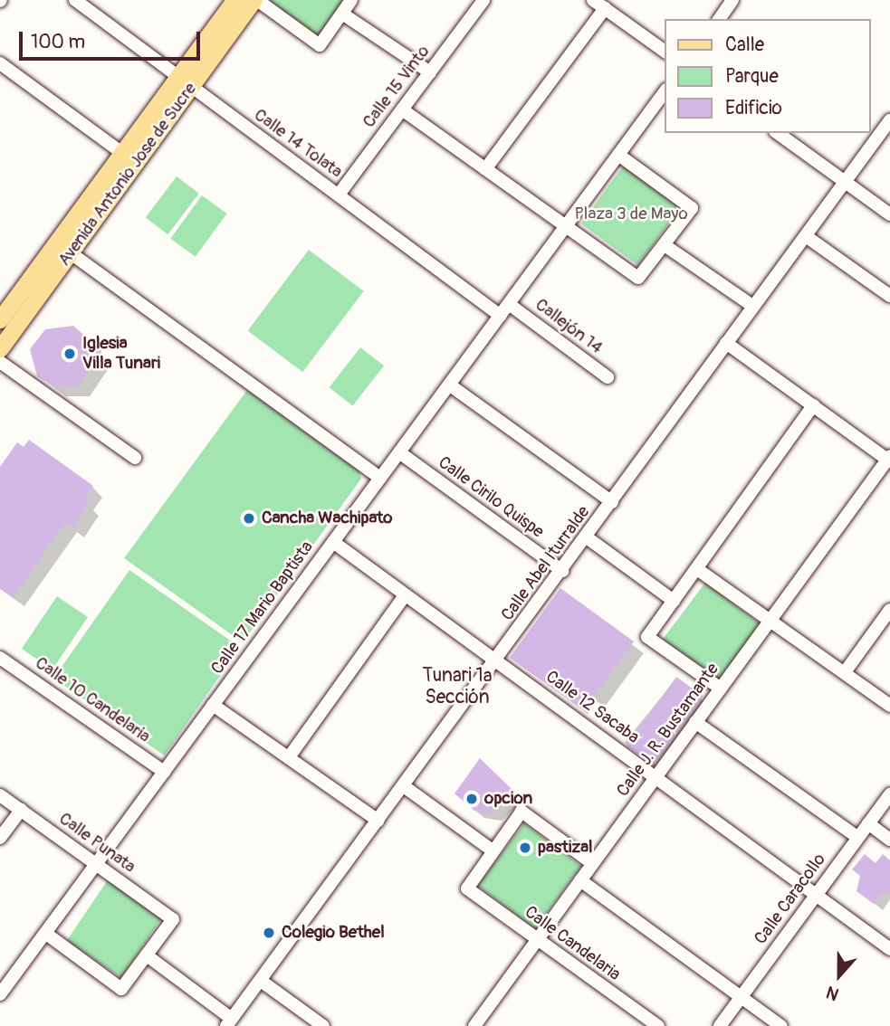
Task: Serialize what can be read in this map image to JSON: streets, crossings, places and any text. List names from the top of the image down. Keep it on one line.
{"streets":{"main road":["Avenida Antonio Jose de Sucre"],"street":["Calle 15 Vinto","Calle 14 Tolata","Callejón 14","Calle Cirilo Quispe","Calle Abel Iturralde","Calle 17 Mario Baptista","Calle 10 Candelaria","Calle 12 Sacaba","Calle J. R. Bustamante","Calle Punata","Calle Caracollo","Calle Candelaria"]},"crossings":[["Calle 15 Vinto","Calle 14 Tolata"],["Calle 14 Tolata","Avenida Antonio Jose de Sucre"],["Calle 14 Tolata","Calle 17 Mario Baptista"],["Callejón 14","Calle 17 Mario Baptista"],["Calle Cirilo Quispe","Calle Abel Iturralde"],["Calle Cirilo Quispe","Calle 17 Mario Baptista"],["Calle Abel Iturralde","Calle 12 Sacaba"],["Calle 17 Mario Baptista","Calle 10 Candelaria"],["Calle 17 Mario Baptista","Calle 12 Sacaba"],["Calle 17 Mario Baptista","Calle Punata"],["Calle 12 Sacaba","Calle J. R. Bustamante"],["Calle 12 Sacaba","Calle Caracollo"],["Calle J. R. Bustamante","Calle Candelaria"]],"districts":["Tunari 1ª Sección"],"parks":["Plaza 3 de Mayo"],"places":["Iglesia Villa Tunari","Cancha Wachipato","opcion","pastizal","Colegio Bethel"],"legend":["Calle","Parque","Edificio"],"scale_bar":"100 m","north":"bottom"}
